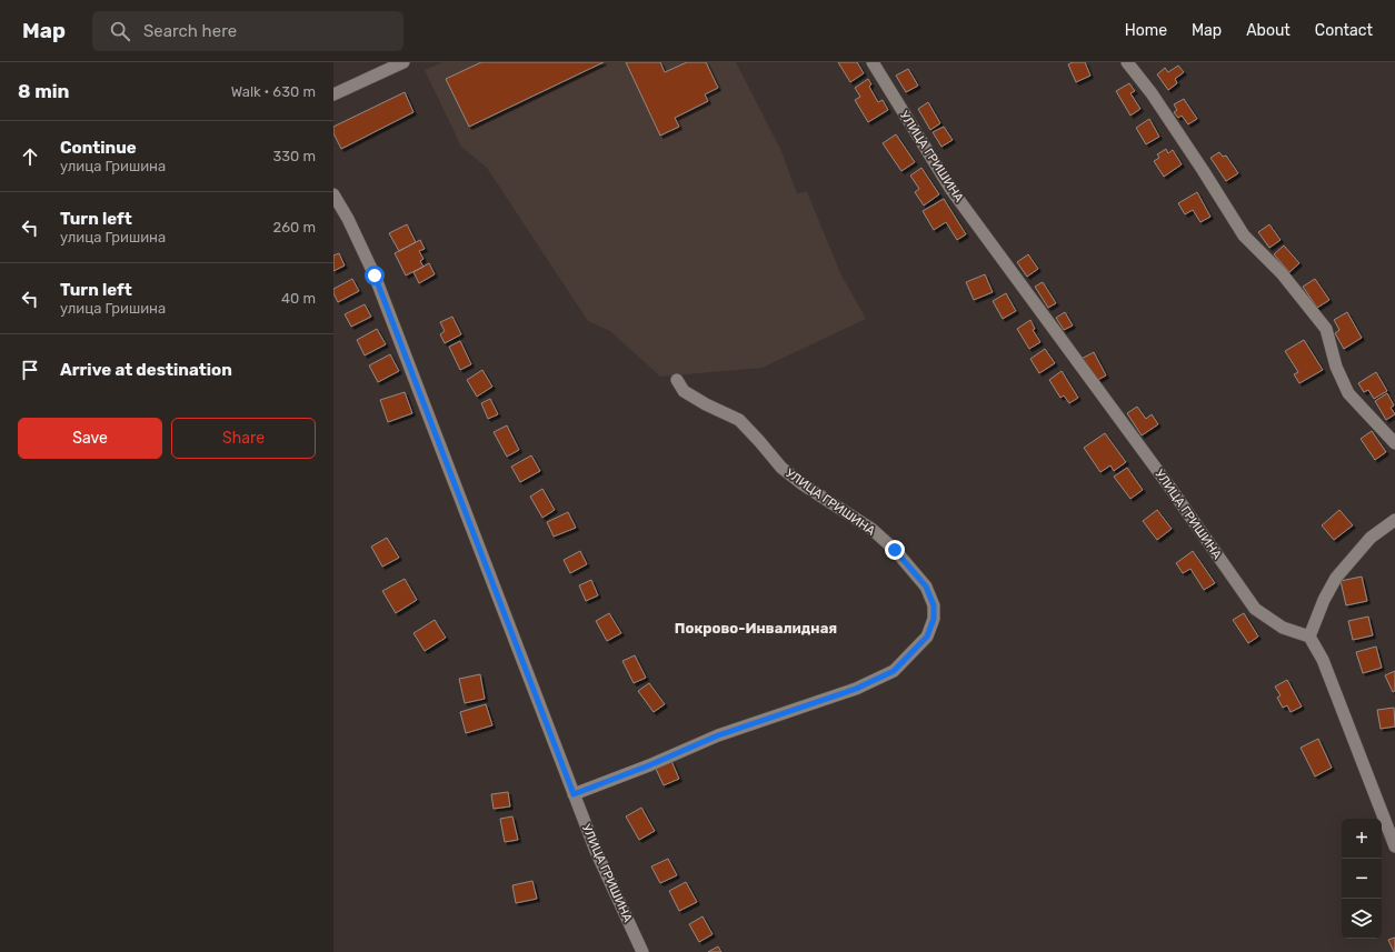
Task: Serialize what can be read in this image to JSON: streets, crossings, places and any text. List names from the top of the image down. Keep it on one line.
{"streets":{"street":["УЛИЦА ГРИШИНА"]},"districts":["Покрово-Инвалидная"],"page":{"header":"Map","search":"Search here","nav":["Home","Map","About","Contact"],"heading":["8 min","Walk · 630 m"],"list":[["Continue","улица Гришина","330 m"],["Turn left","улица Гришина","260 m"],["Turn left","улица Гришина","40 m"],"Arrive at destination"],"buttons":["Save","Share"],"map_buttons":["+","−"]}}
